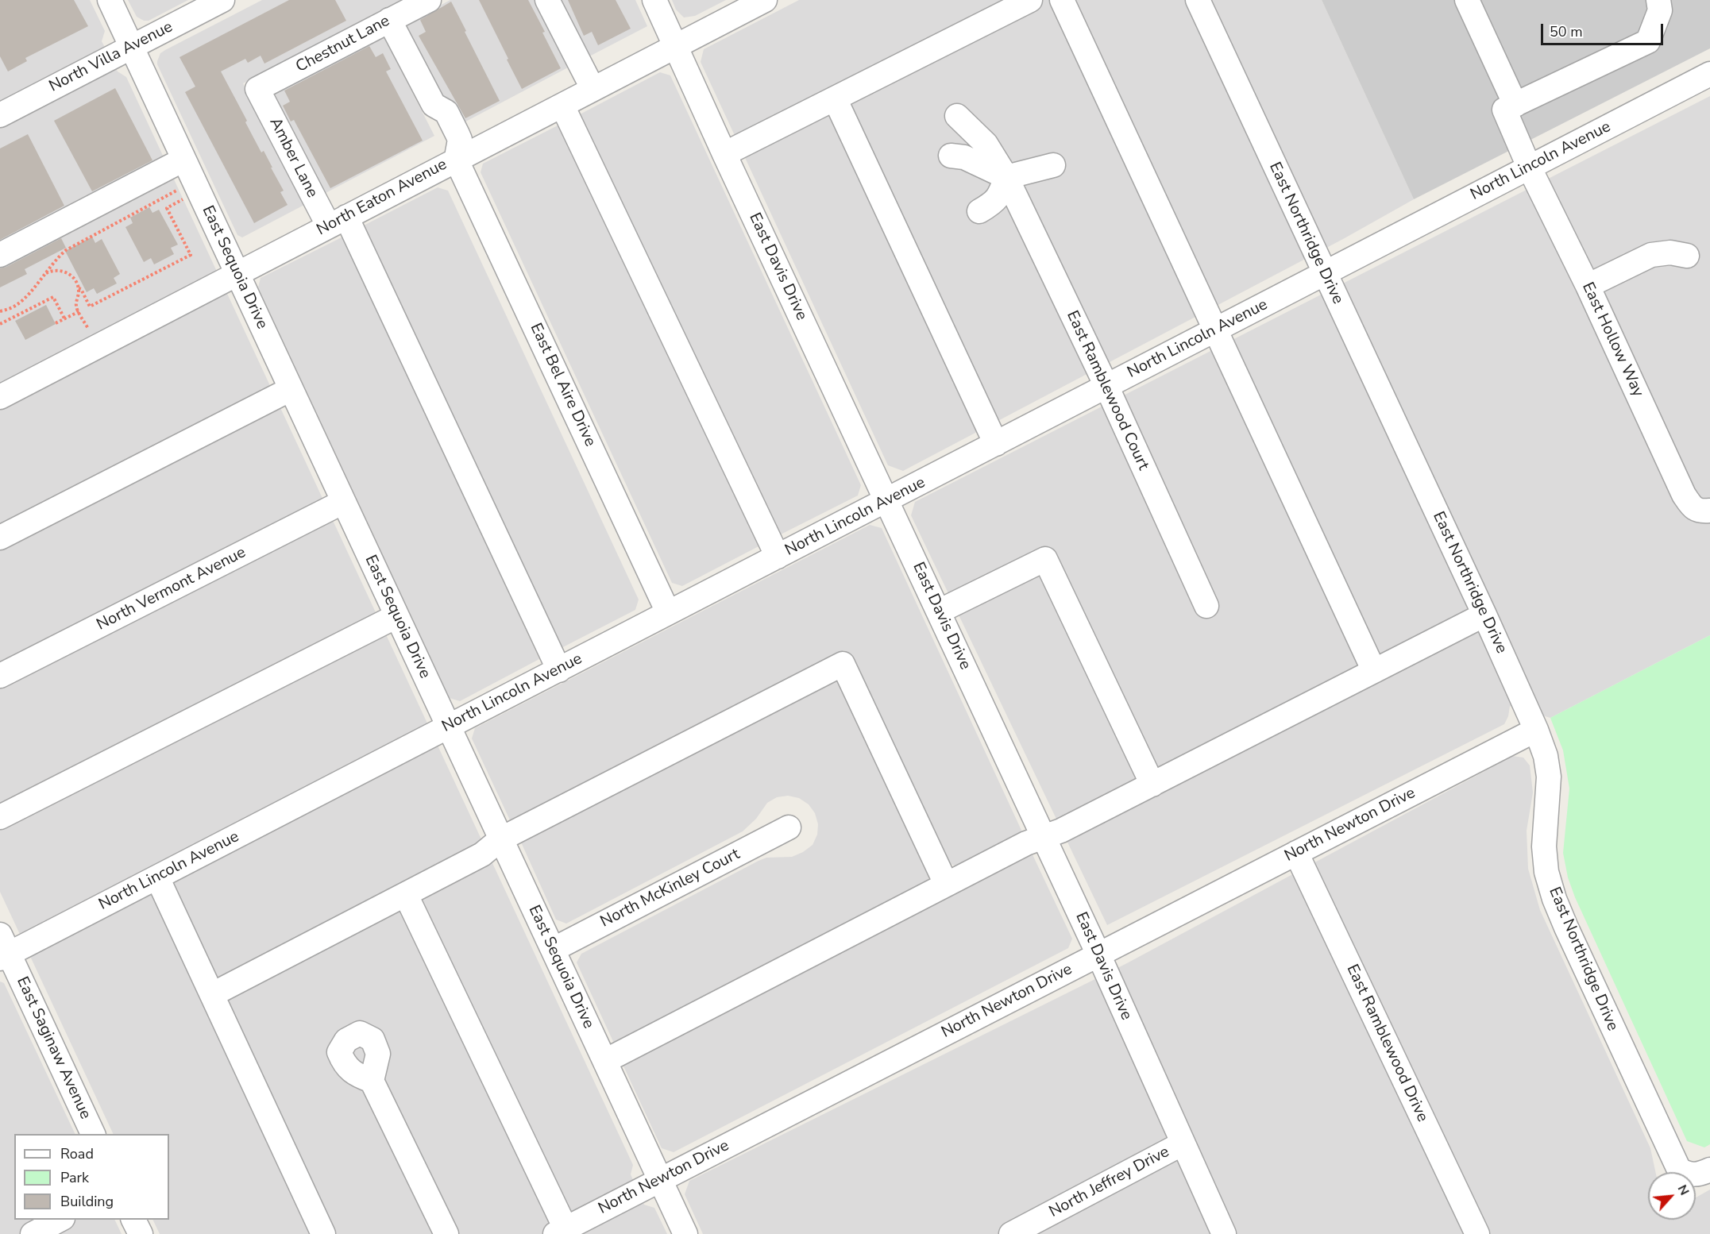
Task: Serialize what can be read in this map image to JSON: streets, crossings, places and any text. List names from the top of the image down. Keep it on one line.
{"streets":{"street":["Chestnut Lane","North Villa Avenue","Amber Lane","North Lincoln Avenue","North Eaton Avenue","East Northridge Drive","East Davis Drive","East Sequoia Drive","East Hollow Way","East Bel Aire Drive","East Ramblewood Court","North Vermont Avenue","North Newton Drive","North McKinley Court","East Ramblewood Drive","East Saginaw Avenue","North Jeffrey Drive"]},"crossings":[["Chestnut Lane","Amber Lane"],["North Villa Avenue","East Sequoia Drive"],["Amber Lane","North Lincoln Avenue"],["Amber Lane","North Eaton Avenue"],["North Lincoln Avenue","East Northridge Drive"],["North Lincoln Avenue","East Davis Drive"],["North Lincoln Avenue","East Sequoia Drive"],["North Lincoln Avenue","East Hollow Way"],["North Lincoln Avenue","East Bel Aire Drive"],["North Lincoln Avenue","East Ramblewood Court"],["North Lincoln Avenue","East Saginaw Avenue"],["North Eaton Avenue","East Davis Drive"],["North Eaton Avenue","East Sequoia Drive"],["North Eaton Avenue","East Bel Aire Drive"],["East Northridge Drive","North Newton Drive"],["East Davis Drive","North Newton Drive"],["East Davis Drive","North Jeffrey Drive"],["East Sequoia Drive","North Vermont Avenue"],["East Sequoia Drive","North Newton Drive"],["East Sequoia Drive","North McKinley Court"],["North Newton Drive","East Ramblewood Drive"]],"legend":["Road","Park","Building"],"scale_bar":"50 m","north":"top right"}
